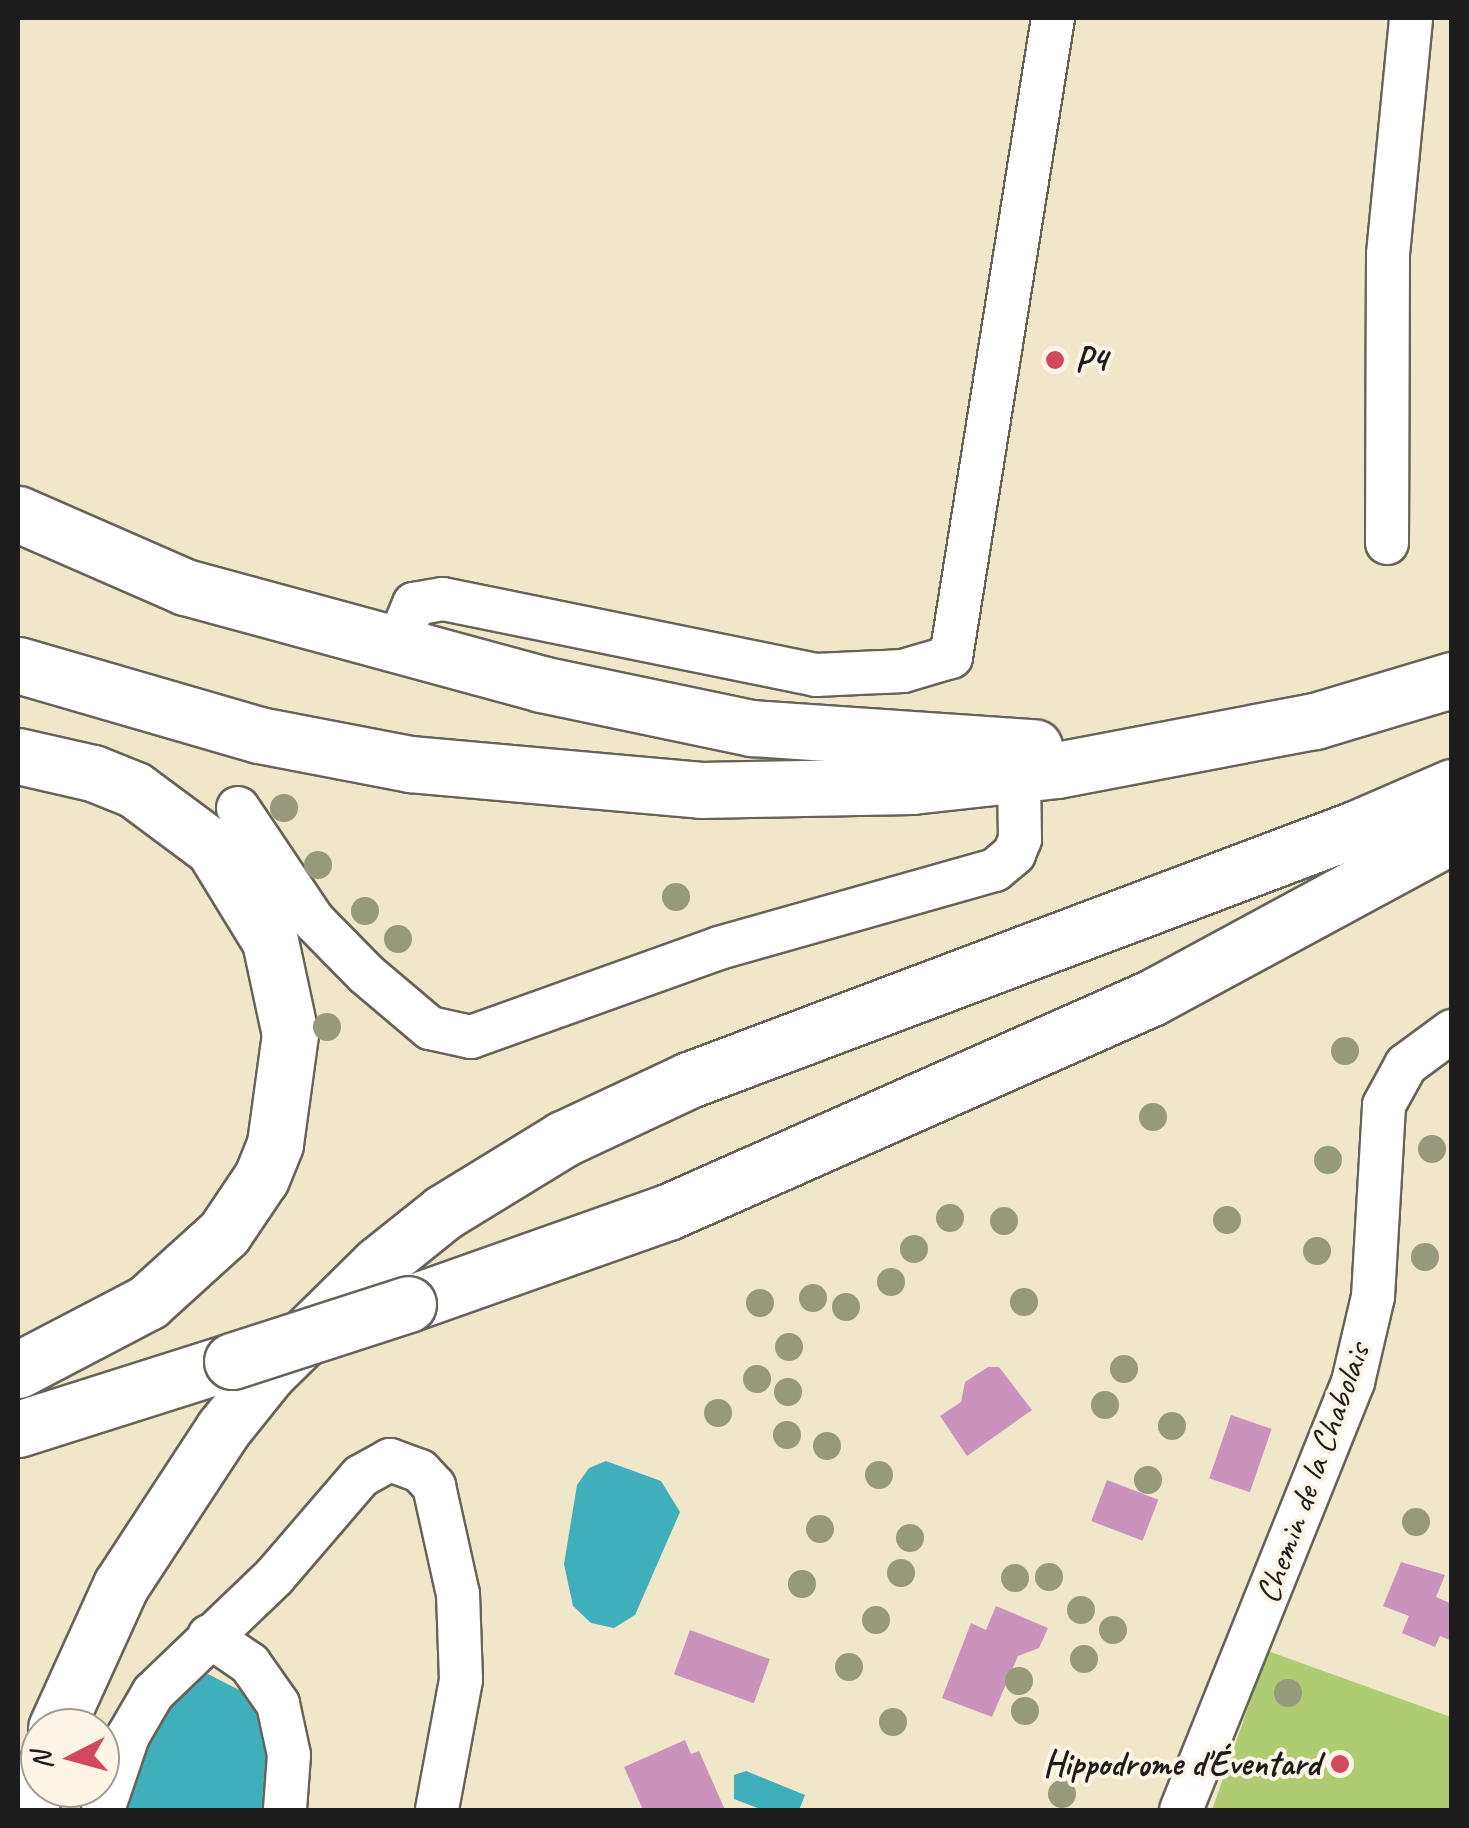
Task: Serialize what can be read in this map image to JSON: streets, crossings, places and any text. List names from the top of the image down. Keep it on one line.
{"streets":{"street":["Chemin de la Chabolais"]},"places":["P4","Hippodrome d'Éventard"],"north":"left"}
